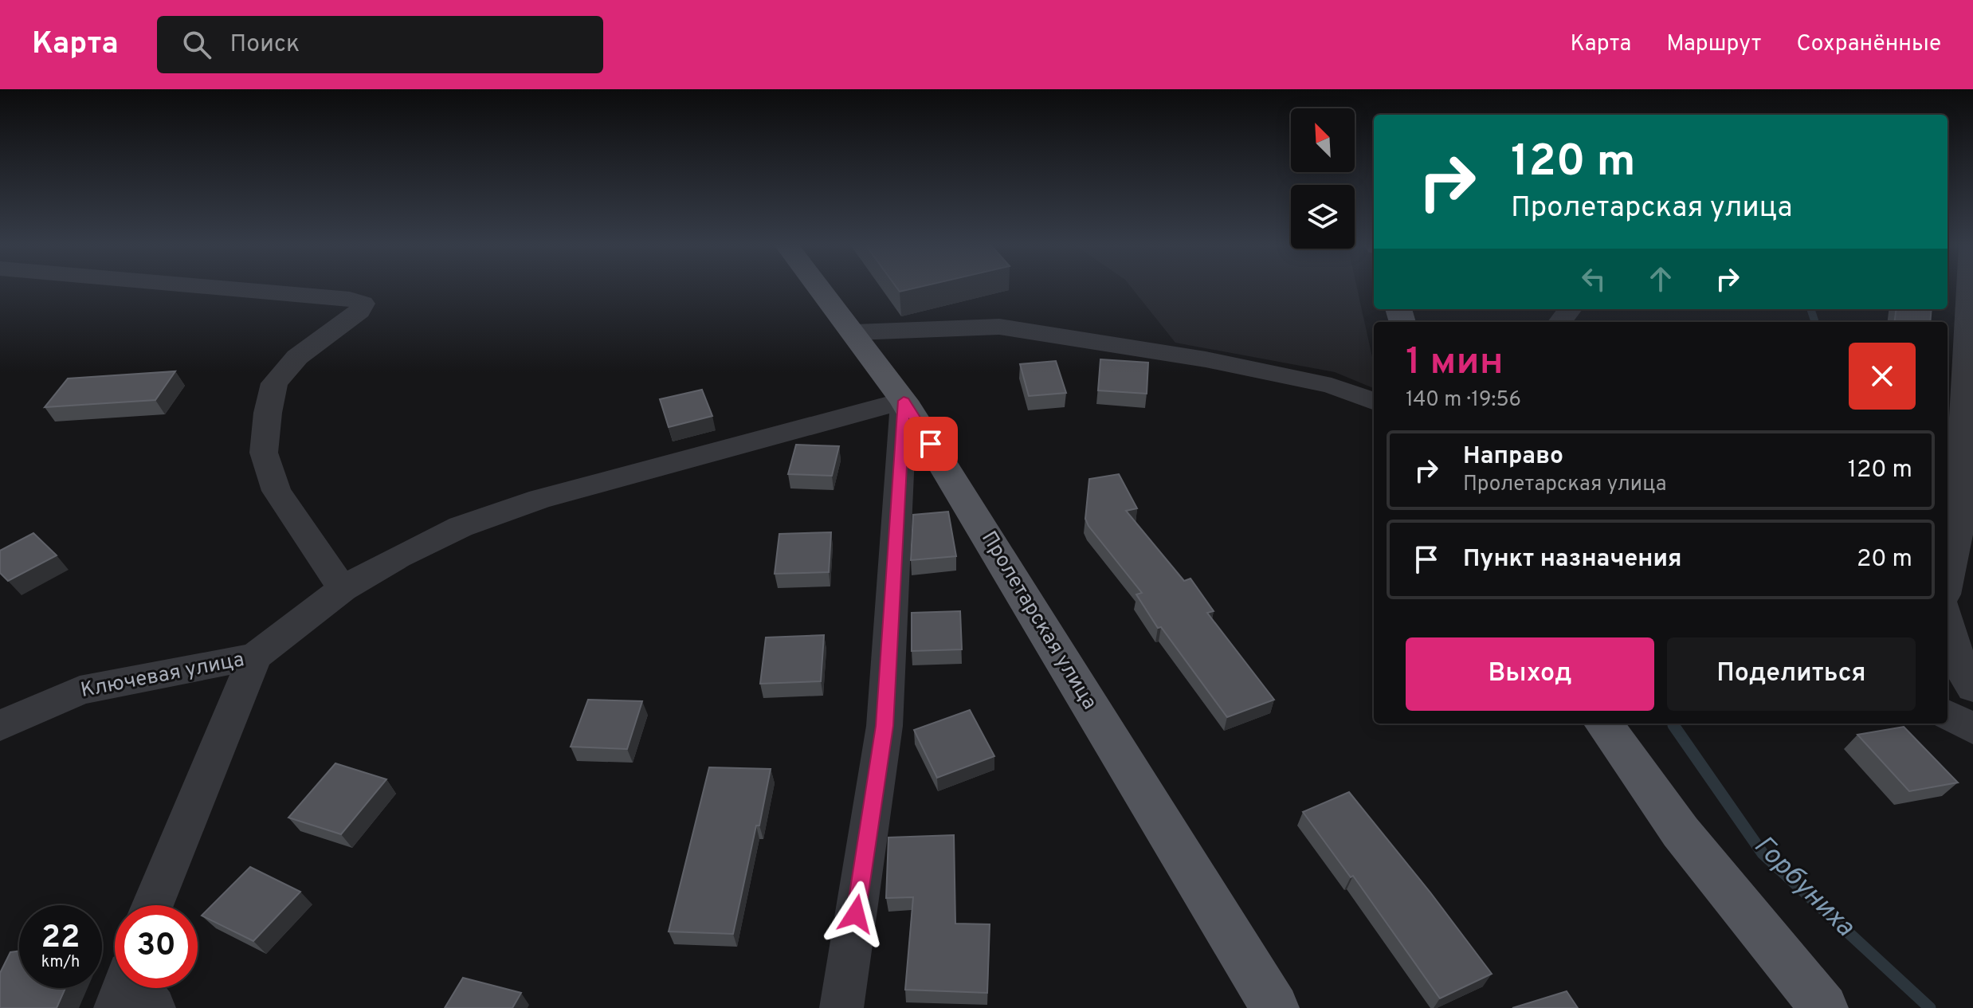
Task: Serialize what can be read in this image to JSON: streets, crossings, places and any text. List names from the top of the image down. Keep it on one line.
{"streets":{"main road":["Пролетарская улица"],"street":["Ключевая улица"]},"water":["Горбуниха"],"north":"top left","page":{"header":"Карта","search":"Поиск","nav":["Карта","Маршрут","Сохранённые"],"turn":["120 m","Пролетарская улица"],"heading":["1 мин","140 m · 19:56"],"list":[{"name":"Направо","note":"Пролетарская улица","value":"120 m"},{"name":"Пункт назначения","value":"20 m"}],"buttons":["Выход","Поделиться"],"speed":"22 km/h","limit":"30"}}
